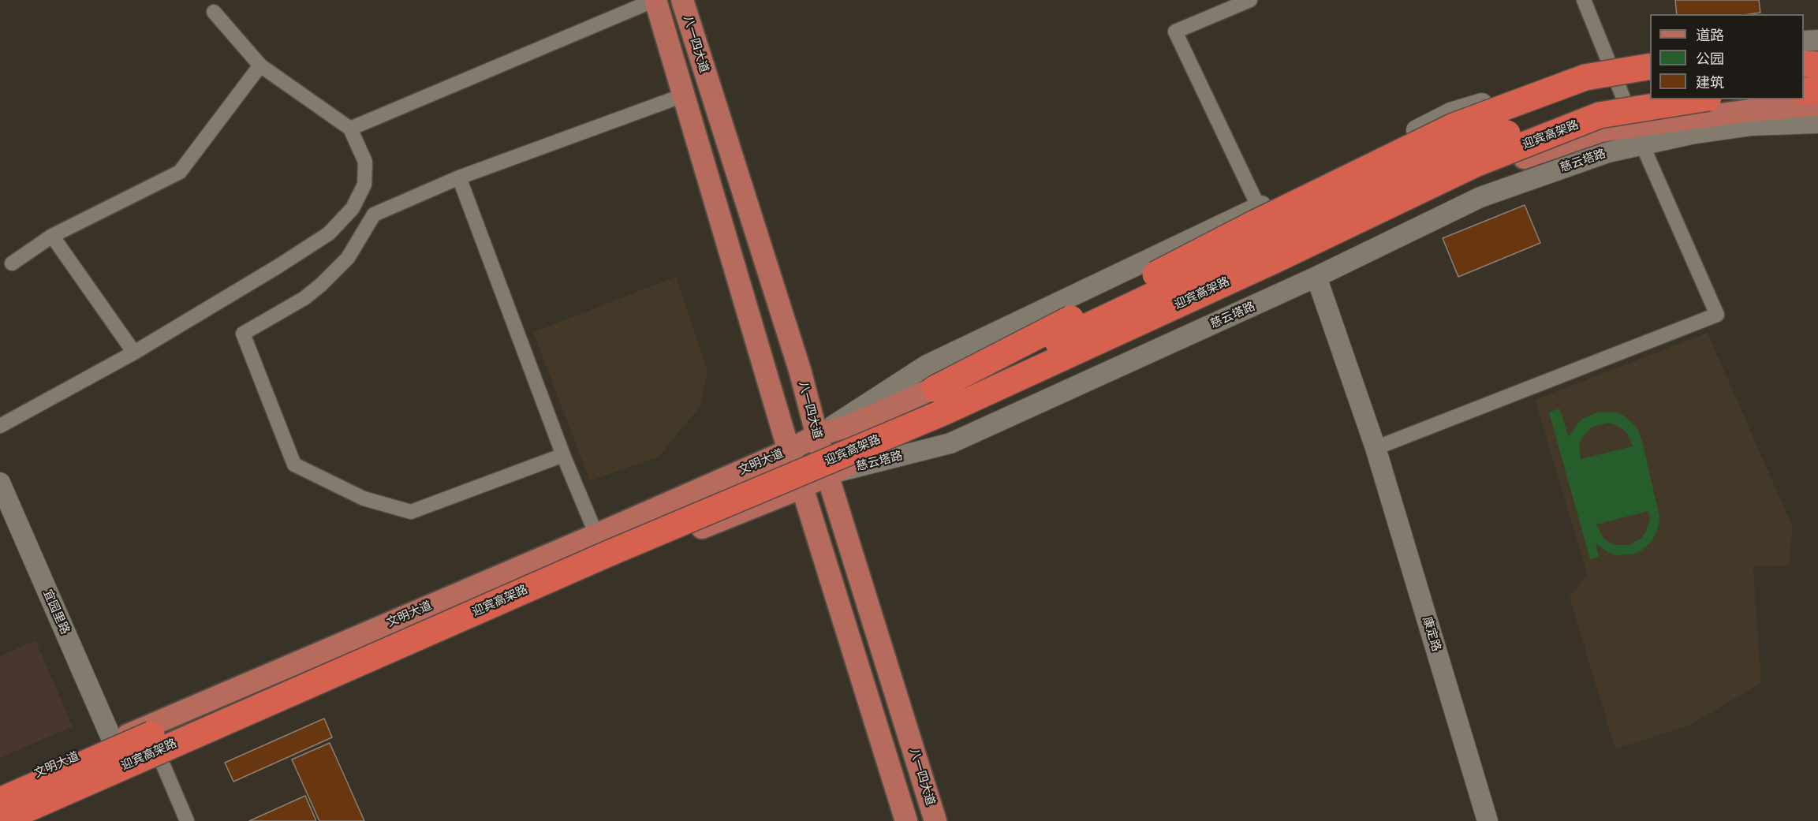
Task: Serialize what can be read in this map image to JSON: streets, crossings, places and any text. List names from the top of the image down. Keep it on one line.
{"streets":{"highway":["迎宾高架路"],"main road":["八一四大道","慈云塔路","文明大道"],"street":["宜园里路","康定路"]},"crossings":[["八一四大道","慈云塔路"],["八一四大道","文明大道"],["慈云塔路","康定路"],["文明大道","宜园里路"]],"legend":["道路","公园","建筑"]}
